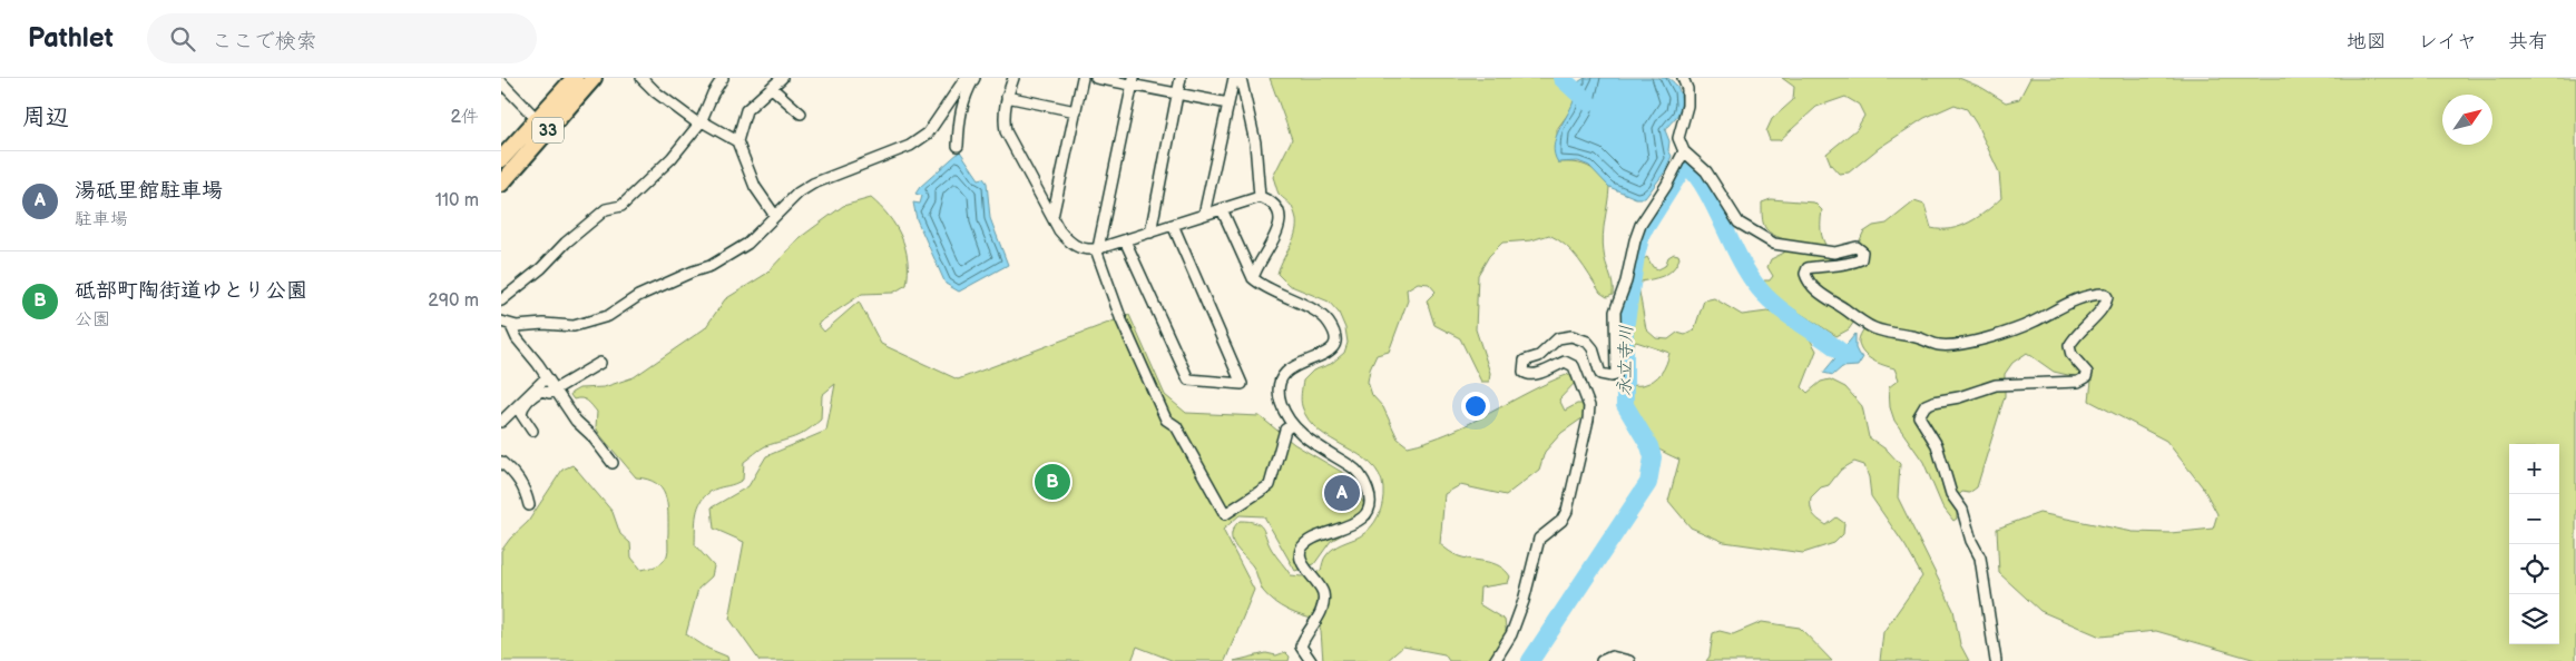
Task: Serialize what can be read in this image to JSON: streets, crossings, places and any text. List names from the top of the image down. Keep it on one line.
{"streets":{"highway":["33"]},"water":["永立寺川"],"north":"top right","page":{"header":"Pathlet","search":"ここで検索","nav":["地図","レイヤ","共有"],"heading":["周辺","2件"],"list":[{"mark":"A","name":"湯砥里館駐車場","note":"駐車場","value":"110 m"},{"mark":"B","name":"砥部町陶街道ゆとり公園","note":"公園","value":"290 m"}],"map_buttons":["+","−"],"pins":["B","A"]}}
